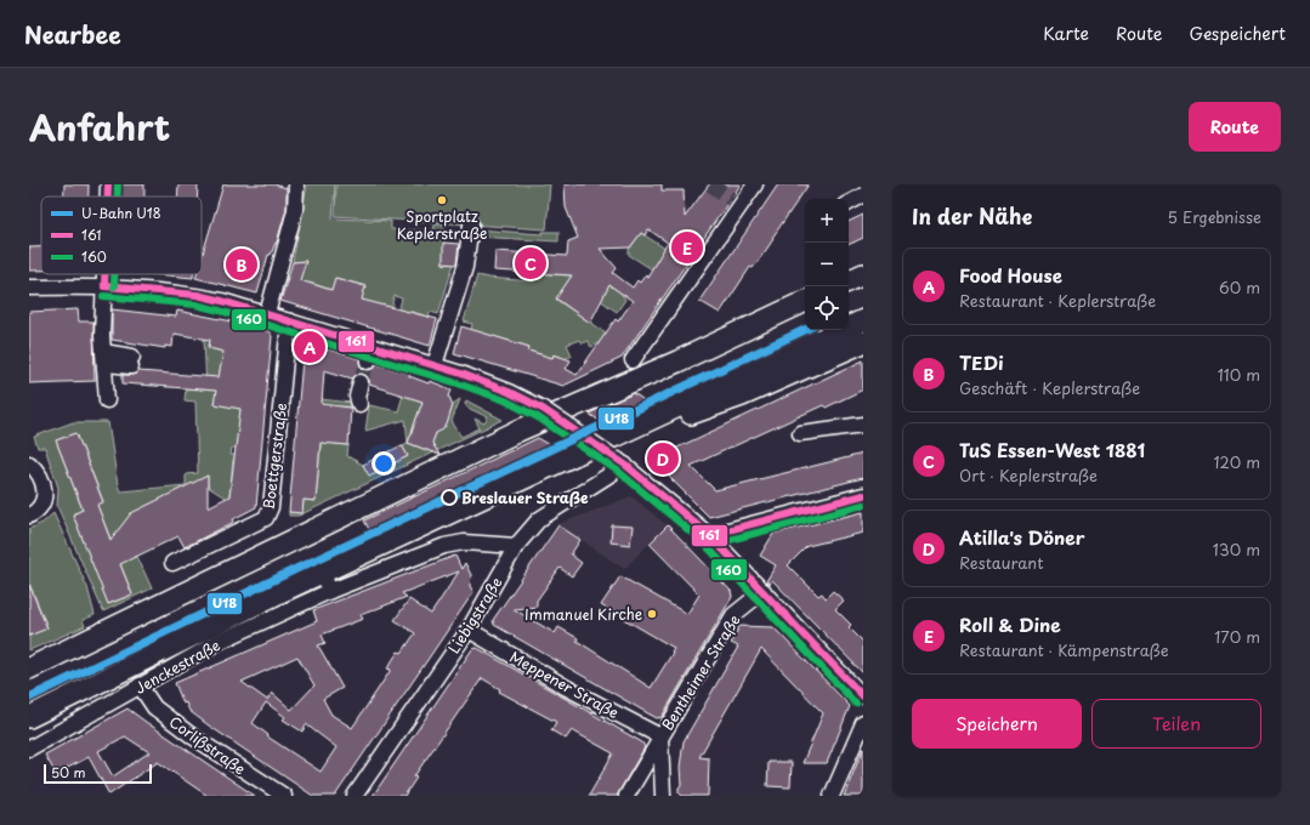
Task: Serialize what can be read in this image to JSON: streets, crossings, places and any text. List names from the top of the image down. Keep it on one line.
{"streets":{"street":["Boettgerstraße","Liebigstraße","Jenckestraße","Bentheimer Straße","Meppener Straße","Corlißstraße"]},"crossings":[["Liebigstraße","Jenckestraße"],["Liebigstraße","Meppener Straße"],["Jenckestraße","Corlißstraße"],["Bentheimer Straße","Meppener Straße"]],"places":["Sportplatz Keplerstraße","Breslauer Straße","Immanuel Kirche"],"lines":["transit line 161","transit line 160","metro line U18"],"legend":["U-Bahn U18","161","160"],"scale_bar":"50 m","page":{"header":"Nearbee","nav":["Karte","Route","Gespeichert"],"title":"Anfahrt","buttons":["Route",["Speichern","Teilen"]],"heading":["In der Nähe","5 Ergebnisse"],"map_buttons":["+","−"],"pins":["E","C","B","A","D"],"list":[{"mark":"A","name":"Food House","note":"Restaurant · Keplerstraße","value":"60 m"},{"mark":"B","name":"TEDi","note":"Geschäft · Keplerstraße","value":"110 m"},{"mark":"C","name":"TuS Essen-West 1881","note":"Ort · Keplerstraße","value":"120 m"},{"mark":"D","name":"Atilla's Döner","note":"Restaurant","value":"130 m"},{"mark":"E","name":"Roll & Dine","note":"Restaurant · Kämpenstraße","value":"170 m"}],"scale":"50 m"}}
